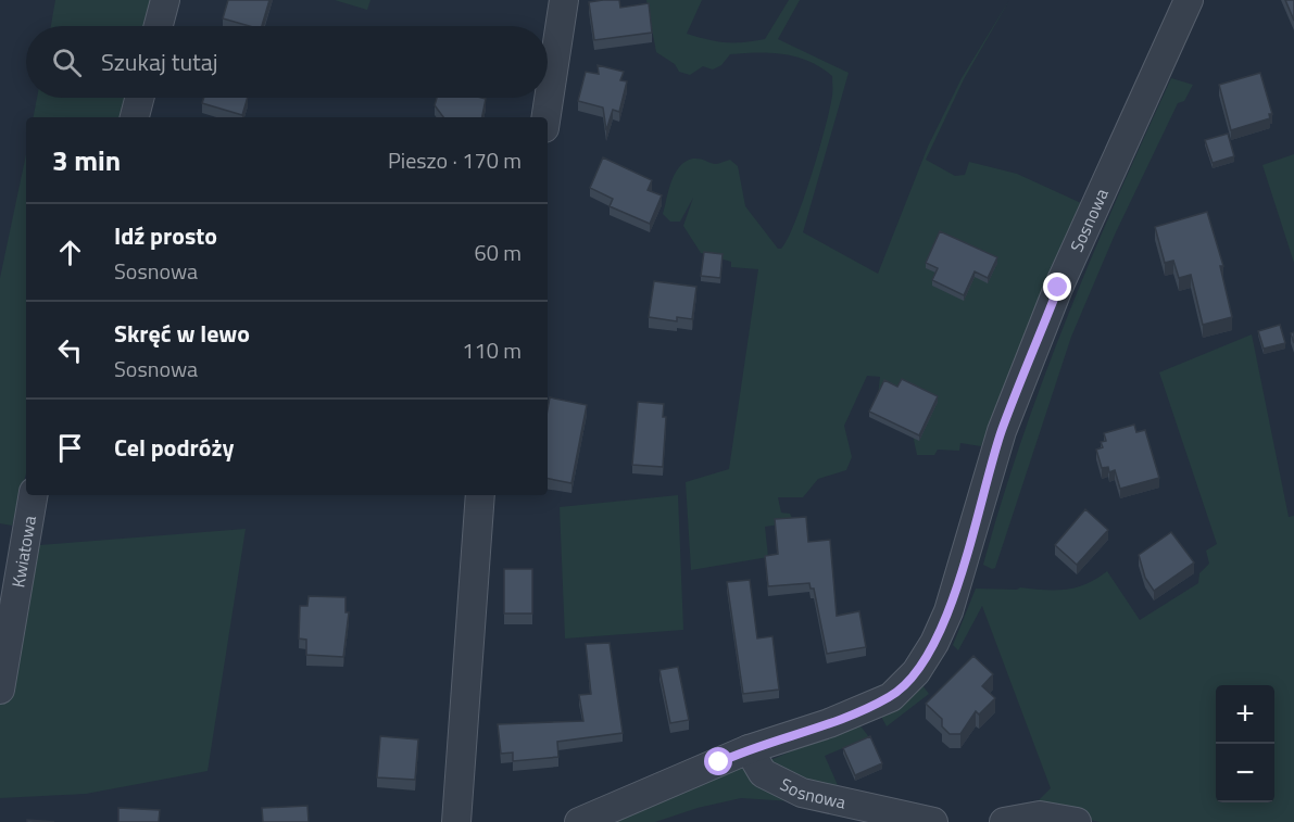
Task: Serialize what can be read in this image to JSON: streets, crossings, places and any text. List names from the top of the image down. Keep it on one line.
{"streets":{"street":["Sosnowa","Kwiatowa"]},"page":{"search":"Szukaj tutaj","heading":["3 min","Pieszo · 170 m"],"list":[["Idź prosto","Sosnowa","60 m"],["Skręć w lewo","Sosnowa","110 m"],"Cel podróży"],"map_buttons":["+","−"]}}
